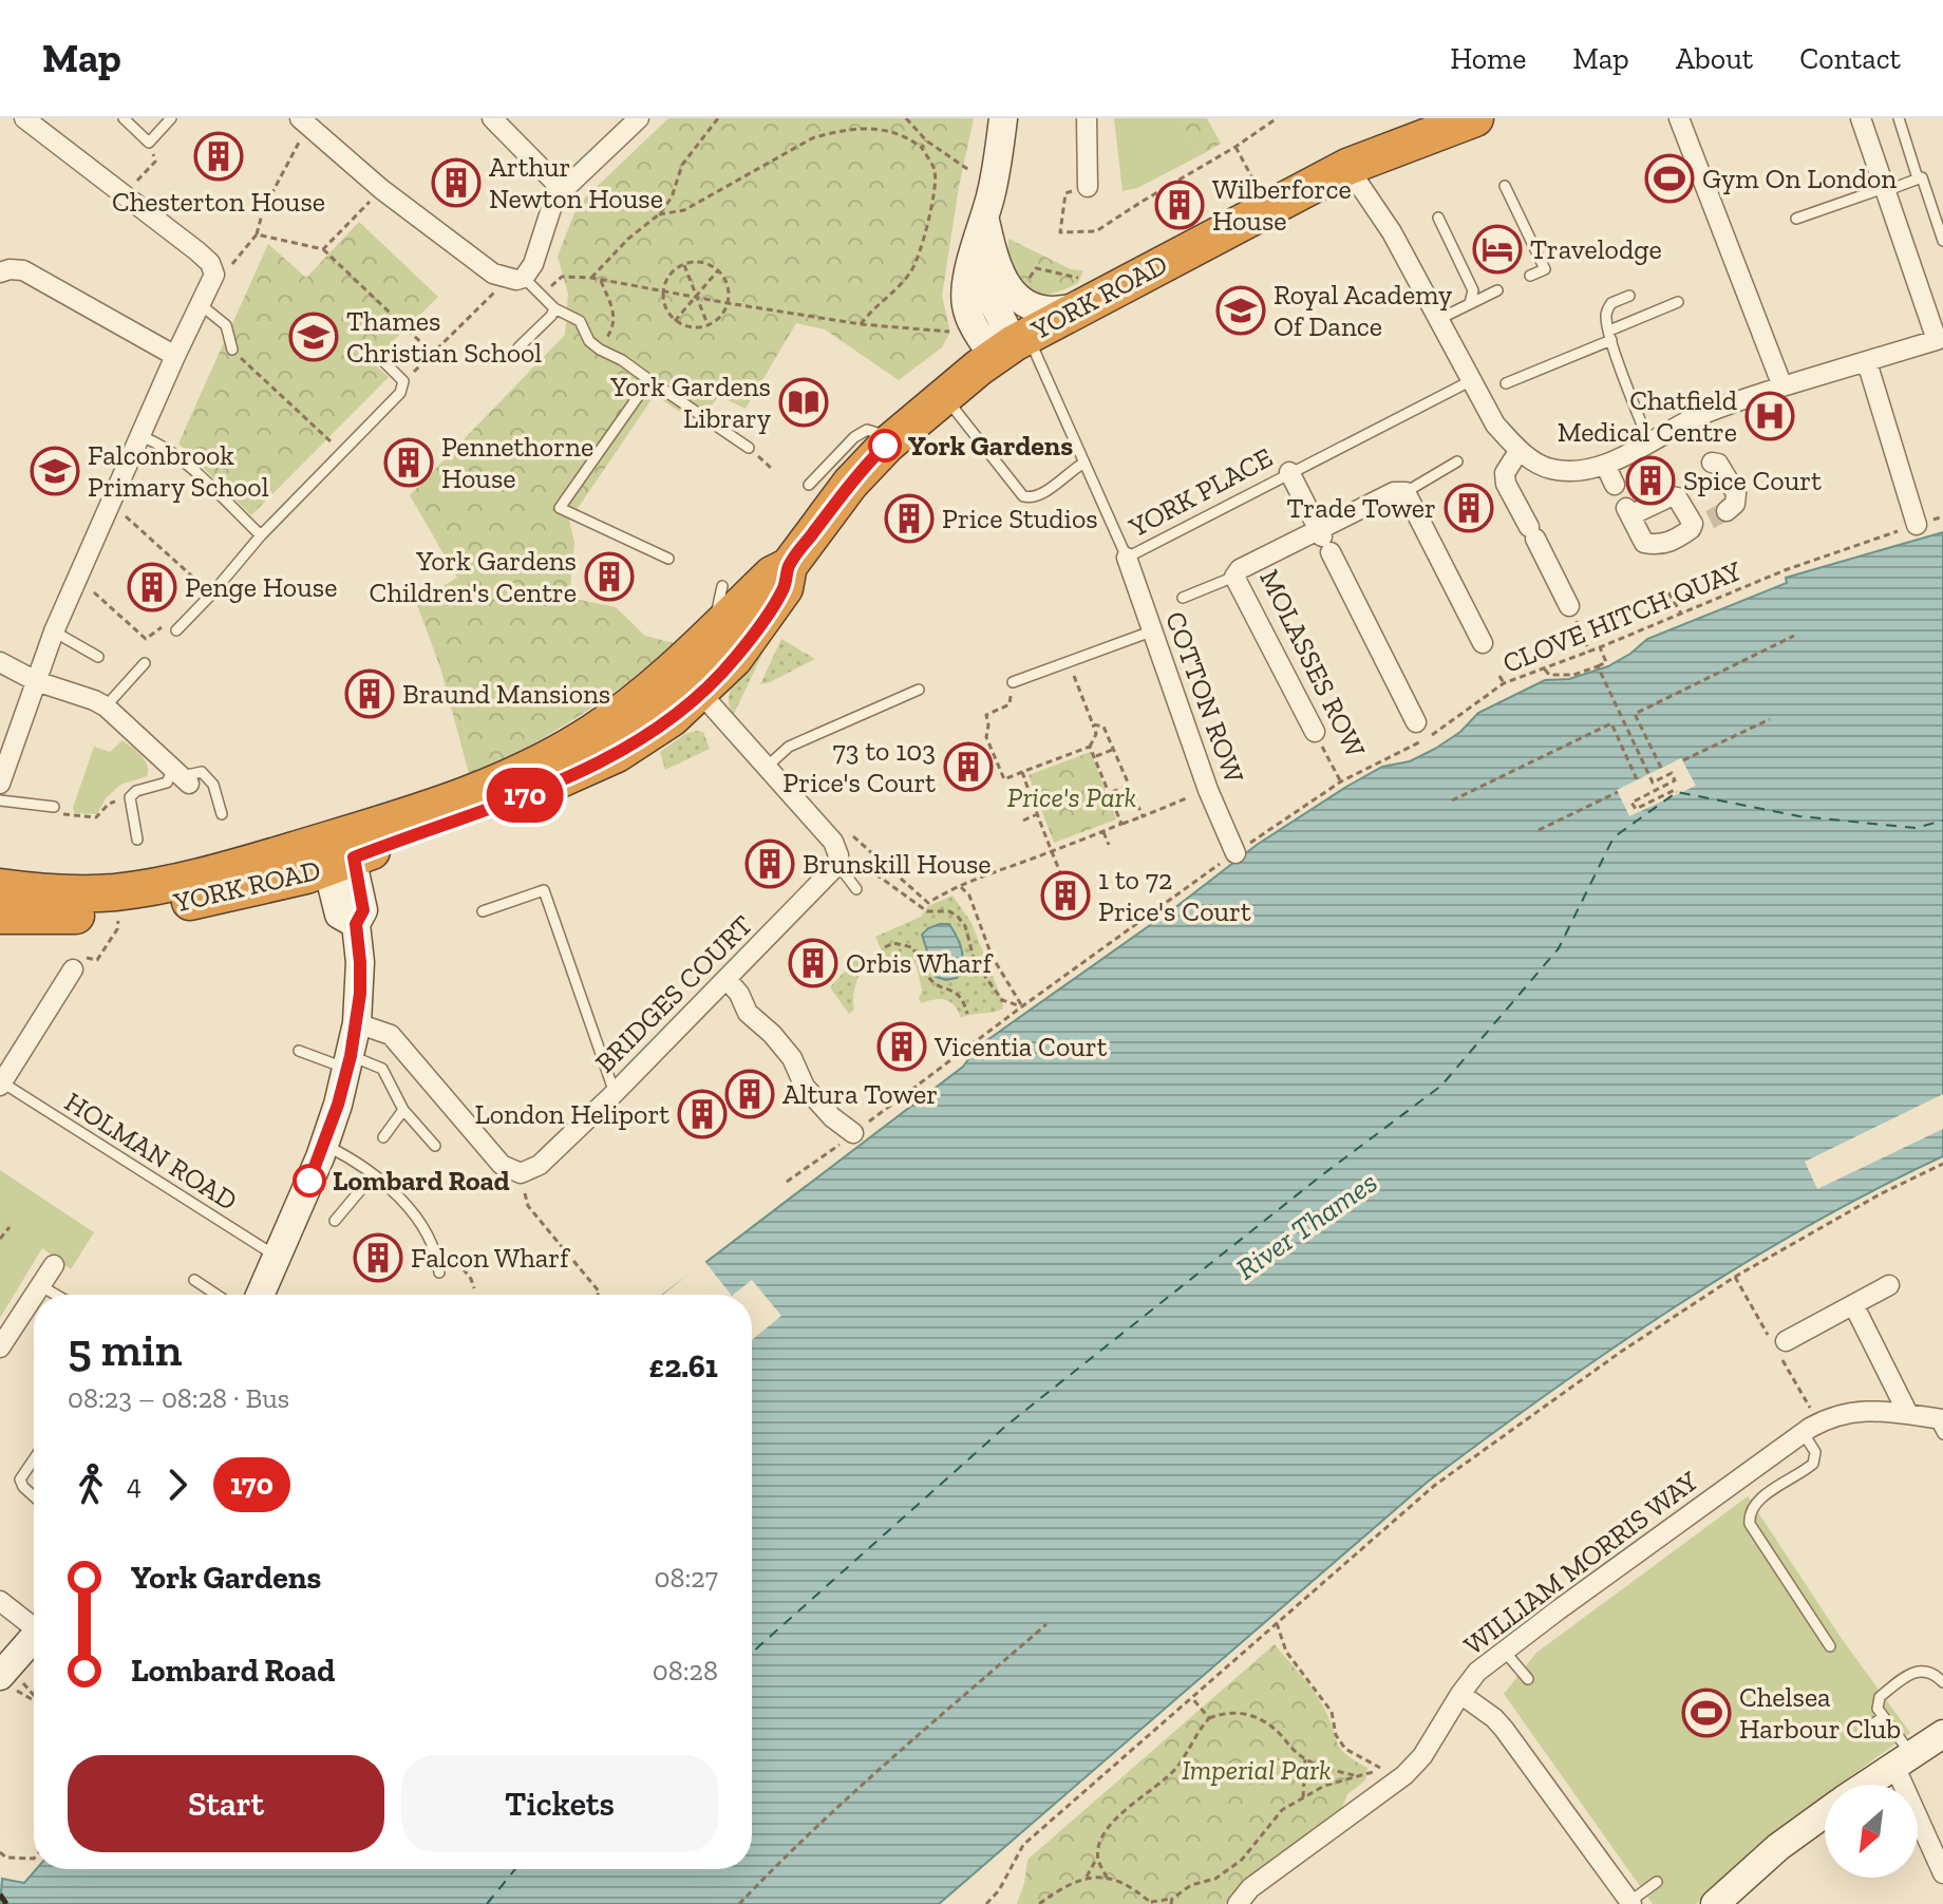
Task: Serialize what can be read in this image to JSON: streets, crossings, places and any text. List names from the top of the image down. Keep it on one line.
{"streets":{"highway":["YORK ROAD"],"street":["MOLASSES ROW","COTTON ROW","BRIDGES COURT","WILLIAM MORRIS WAY"],"lane":["YORK PLACE","HOLMAN ROAD"],"path":["CLOVE HITCH QUAY"]},"crossings":[["YORK ROAD","YORK PLACE"],["YORK PLACE","COTTON ROW"],["CLOVE HITCH QUAY","MOLASSES ROW"],["CLOVE HITCH QUAY","COTTON ROW"]],"water":["River Thames"],"parks":["Price's Park","Imperial Park"],"places":{"building":["Chesterton House","Arthur Newton House","Wilberforce House","Pennethorne House","Spice Court","Trade Tower","Price Studios","York Gardens Children's Centre","Penge House","Braund Mansions","73 to 103 Price's Court","Brunskill House","1 to 72 Price's Court","Orbis Wharf","Vicentia Court","Altura Tower","London Heliport","Falcon Wharf"],"sports":["Gym On London","Chelsea Harbour Club"],"hotel":["Travelodge"],"school or university":["Royal Academy Of Dance","Thames Christian School","Falconbrook Primary School"],"library":["York Gardens Library"],"hospital":["Chatfield Medical Centre"],"other":["York Gardens","Lombard Road"]},"lines":["bus line 170"],"north":"bottom left","page":{"header":"Map","nav":["Home","Map","About","Contact"],"on_map":"170","heading":["5 min","08:23 – 08:28 · Bus","£2.61"],"legs":["4","170"],"list":[{"name":"York Gardens","value":"08:27"},{"name":"Lombard Road","value":"08:28"}],"buttons":["Start","Tickets"]}}
